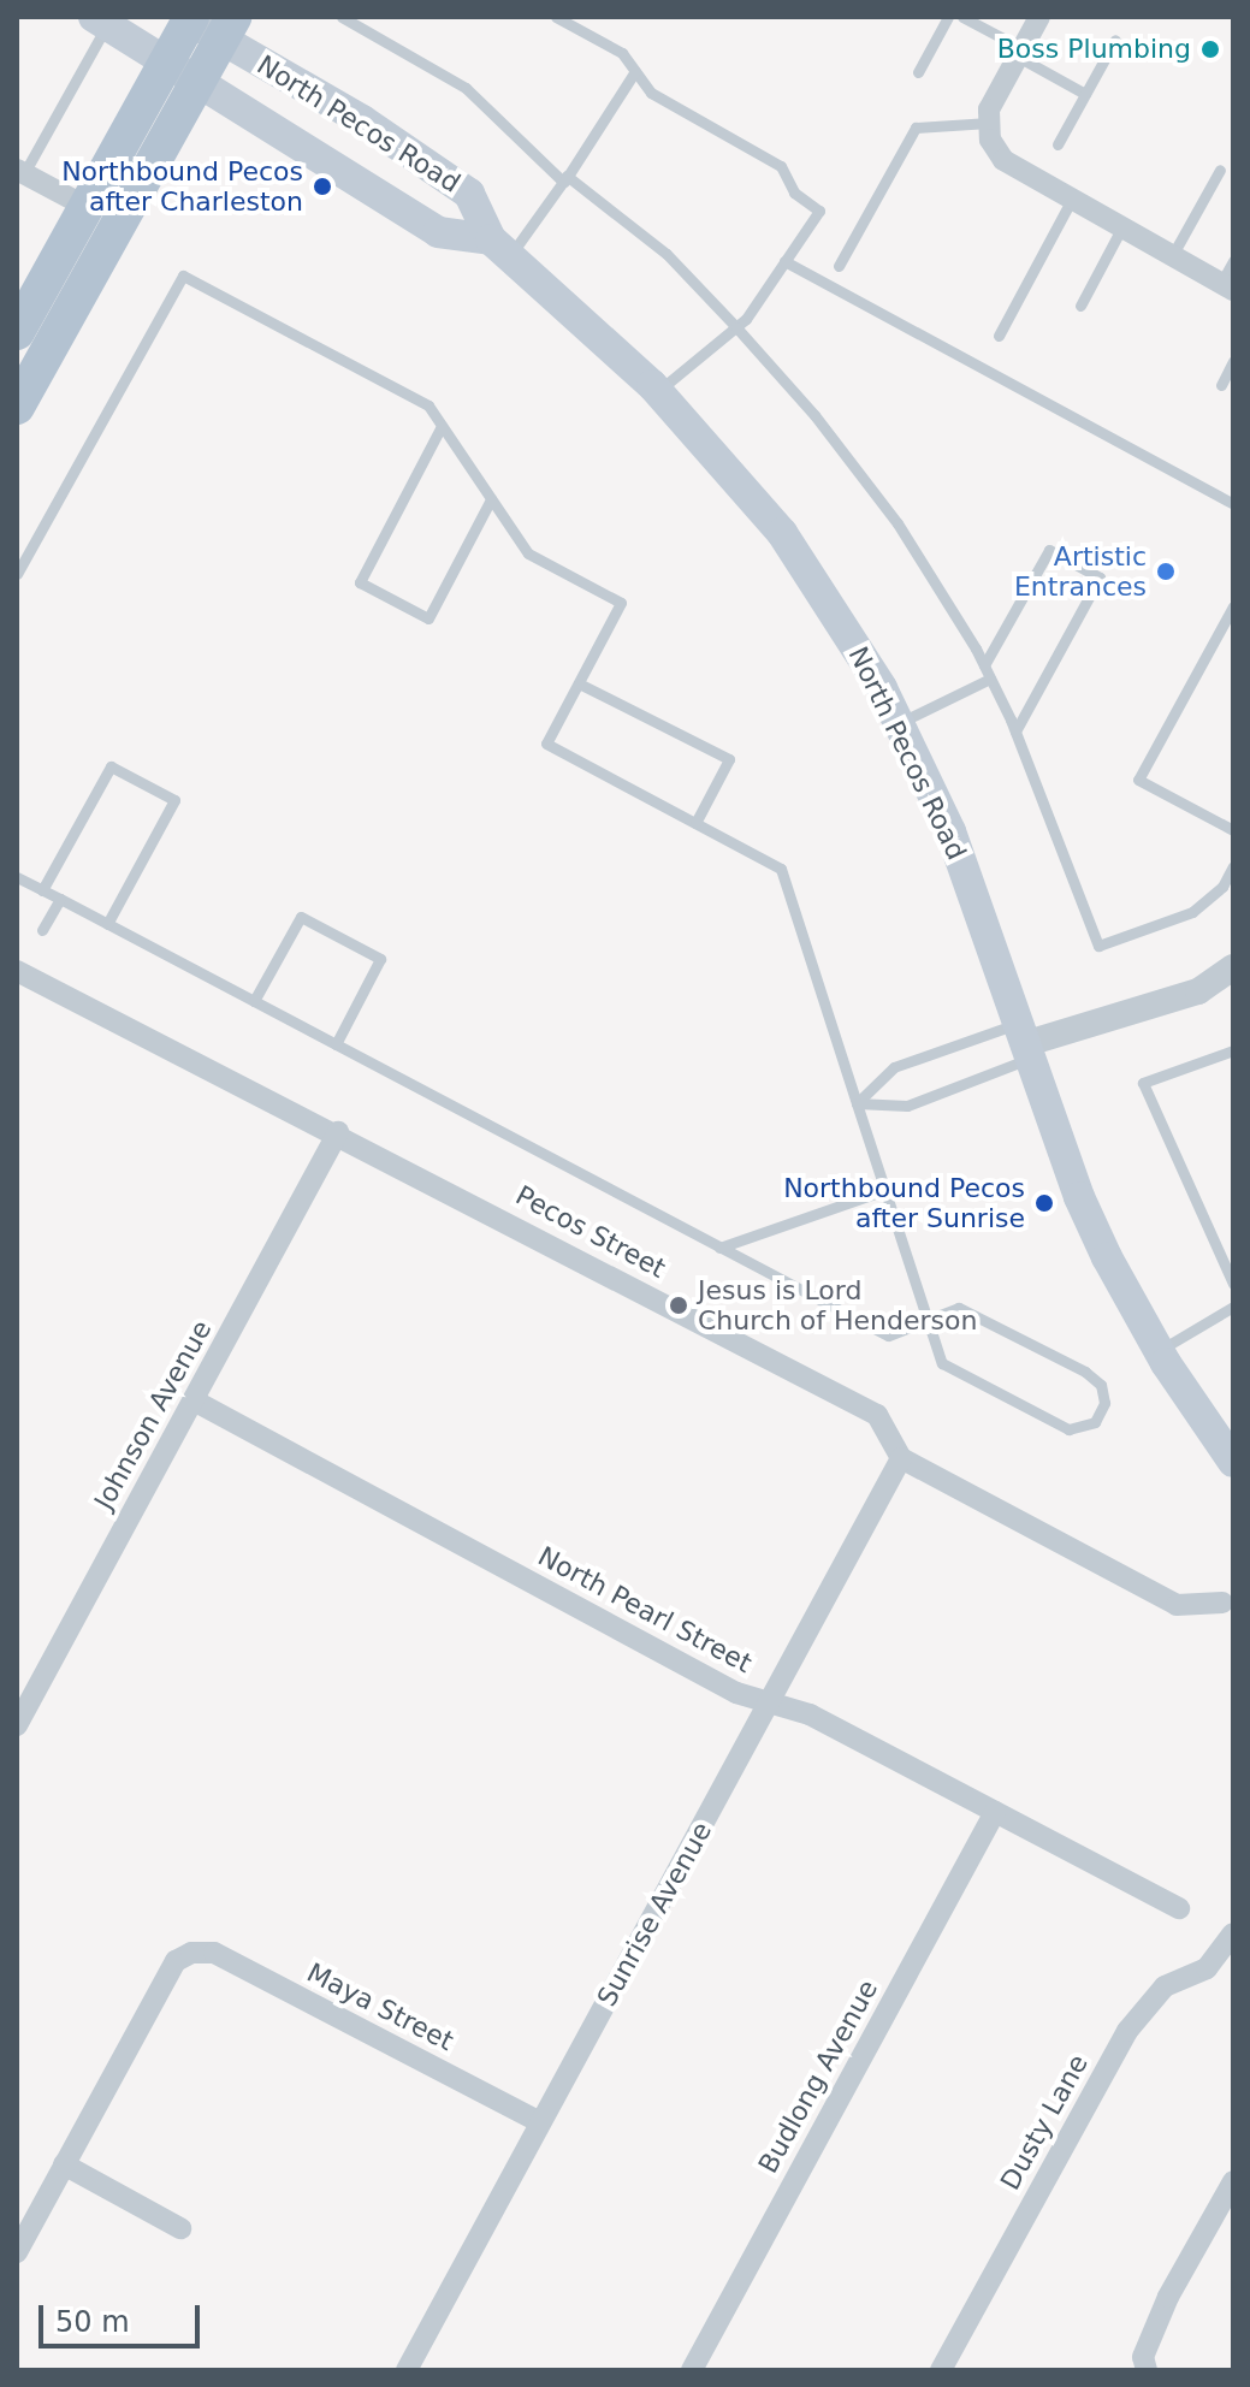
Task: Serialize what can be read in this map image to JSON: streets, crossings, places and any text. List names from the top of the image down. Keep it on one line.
{"streets":{"main road":["North Pecos Road"],"street":["Pecos Street","Johnson Avenue","North Pearl Street","Sunrise Avenue","Maya Street","Budlong Avenue","Dusty Lane"]},"crossings":[["Pecos Street","Johnson Avenue"],["Pecos Street","Sunrise Avenue"],["Johnson Avenue","North Pearl Street"],["North Pearl Street","Sunrise Avenue"],["North Pearl Street","Budlong Avenue"],["Sunrise Avenue","Maya Street"]],"places":["Boss Plumbing","Northbound Pecos after Charleston","Artistic Entrances","Northbound Pecos after Sunrise","Jesus is Lord Church of Henderson"],"scale_bar":"50 m"}
